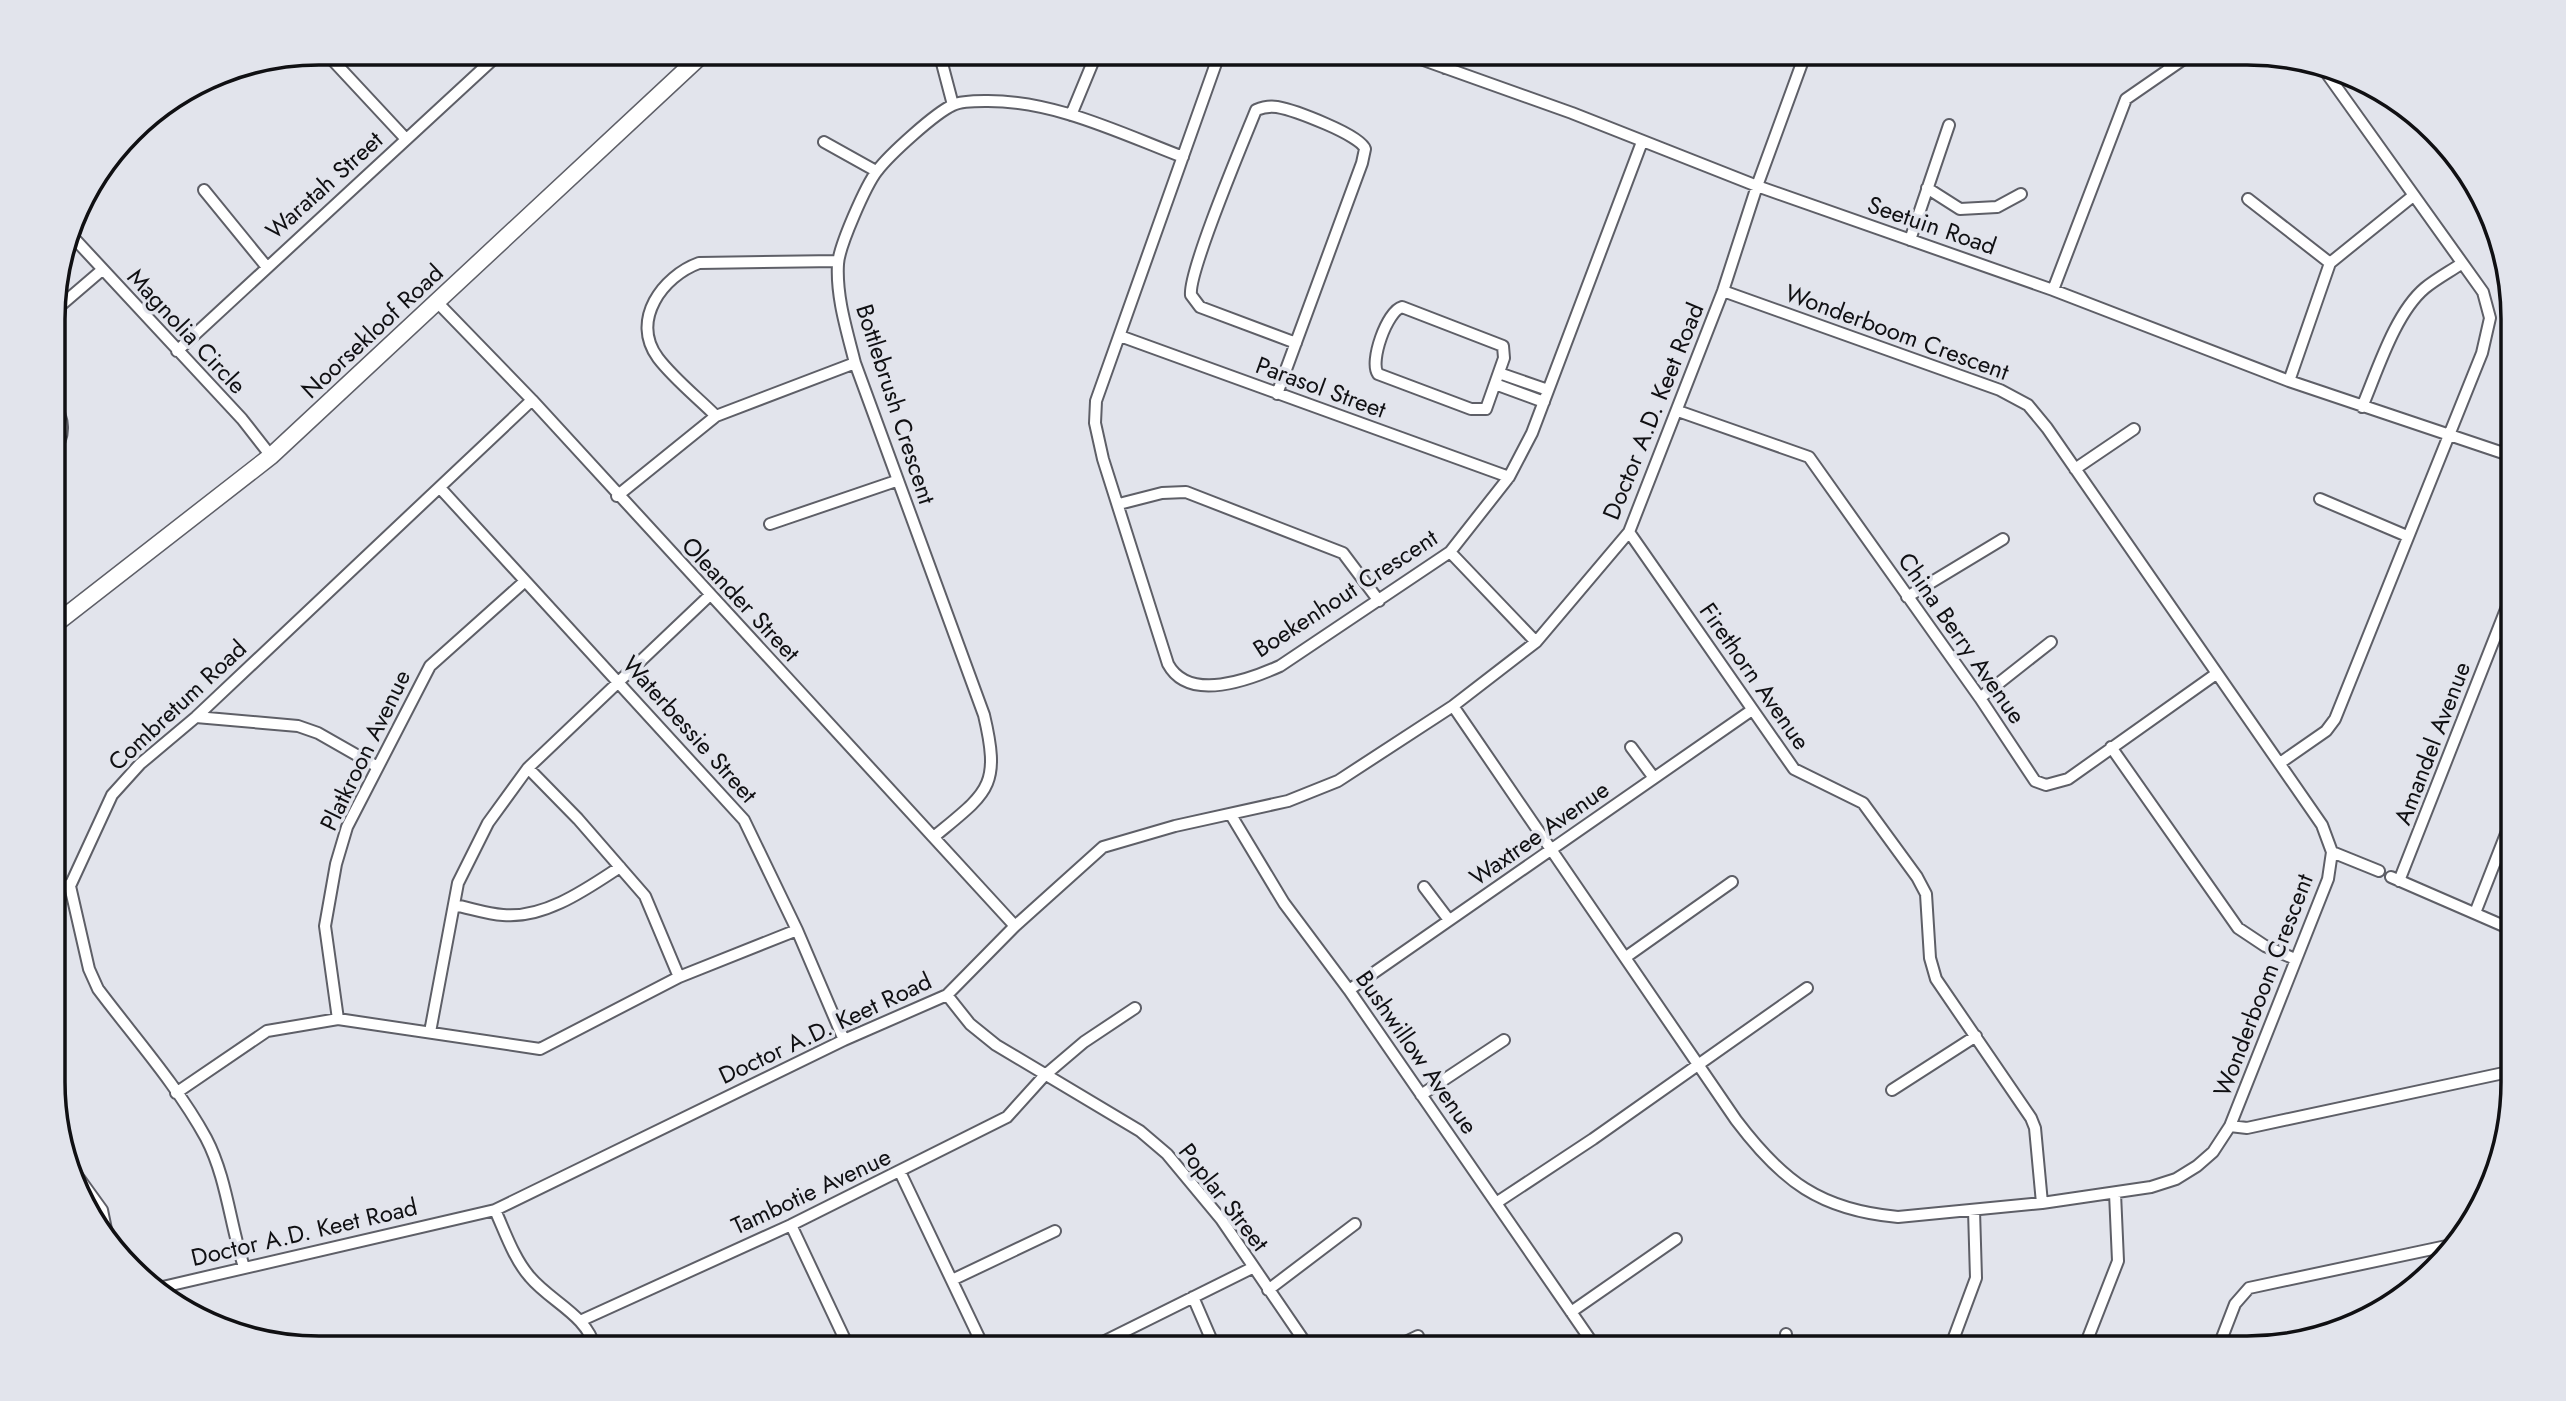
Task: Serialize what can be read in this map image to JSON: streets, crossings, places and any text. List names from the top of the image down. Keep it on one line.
{"streets":{"street":["Waratah Street","Seetuin Road","Magnolia Circle","Noorsekloof Road","Wonderboom Crescent","Parasol Street","Bottlebrush Crescent","Doctor A.D. Keet Road","Boekenhout Crescent","Oleander Street","China Berry Avenue","Firethorn Avenue","Combretum Road","Waterbessie Street","Amandel Avenue","Platkroon Avenue","Waxtree Avenue","Bushwillow Avenue","Tambotie Avenue","Poplar Street"]},"crossings":[["Waratah Street","Magnolia Circle"],["Seetuin Road","Doctor A.D. Keet Road"],["Seetuin Road","Boekenhout Crescent"],["Magnolia Circle","Noorsekloof Road"],["Noorsekloof Road","Oleander Street"],["Wonderboom Crescent","Doctor A.D. Keet Road"],["Wonderboom Crescent","China Berry Avenue"],["Wonderboom Crescent","Firethorn Avenue"],["Wonderboom Crescent","Waxtree Avenue"],["Parasol Street","Boekenhout Crescent"],["Bottlebrush Crescent","Oleander Street"],["Doctor A.D. Keet Road","Oleander Street"],["Doctor A.D. Keet Road","China Berry Avenue"],["Doctor A.D. Keet Road","Firethorn Avenue"],["Doctor A.D. Keet Road","Waterbessie Street"],["Doctor A.D. Keet Road","Bushwillow Avenue"],["Doctor A.D. Keet Road","Poplar Street"],["Oleander Street","Combretum Road"],["Firethorn Avenue","Waxtree Avenue"],["Combretum Road","Waterbessie Street"],["Waterbessie Street","Platkroon Avenue"],["Waxtree Avenue","Bushwillow Avenue"],["Tambotie Avenue","Poplar Street"]]}
